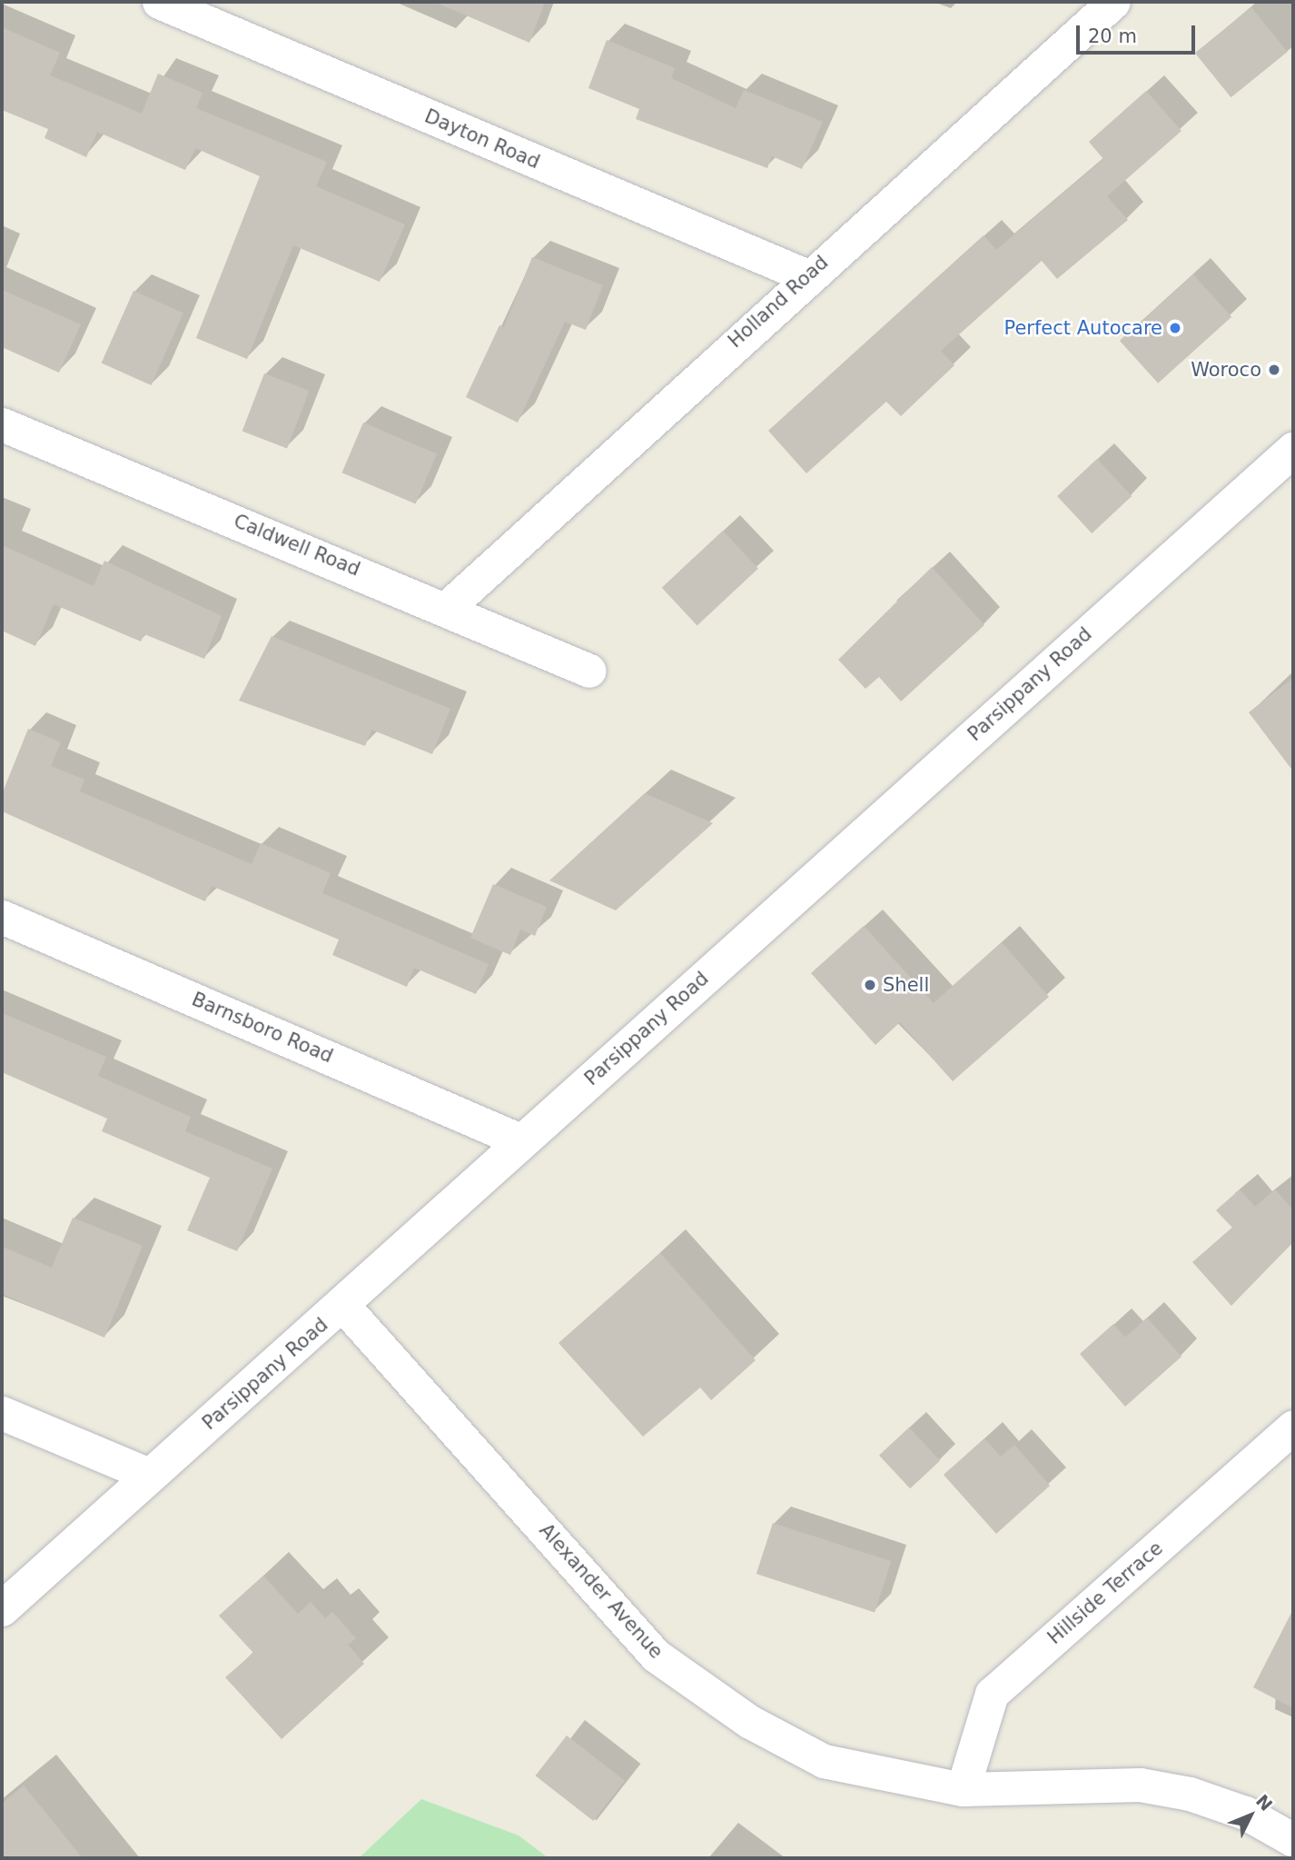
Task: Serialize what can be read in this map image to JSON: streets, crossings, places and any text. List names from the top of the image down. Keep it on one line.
{"streets":{"main road":["Parsippany Road"],"street":["Dayton Road","Holland Road","Caldwell Road","Barnsboro Road","Alexander Avenue","Hillside Terrace"]},"crossings":[["Dayton Road","Holland Road"],["Holland Road","Caldwell Road"],["Parsippany Road","Barnsboro Road"],["Parsippany Road","Alexander Avenue"],["Alexander Avenue","Hillside Terrace"]],"places":["Perfect Autocare","Woroco","Shell"],"scale_bar":"20 m","north":"top right"}
